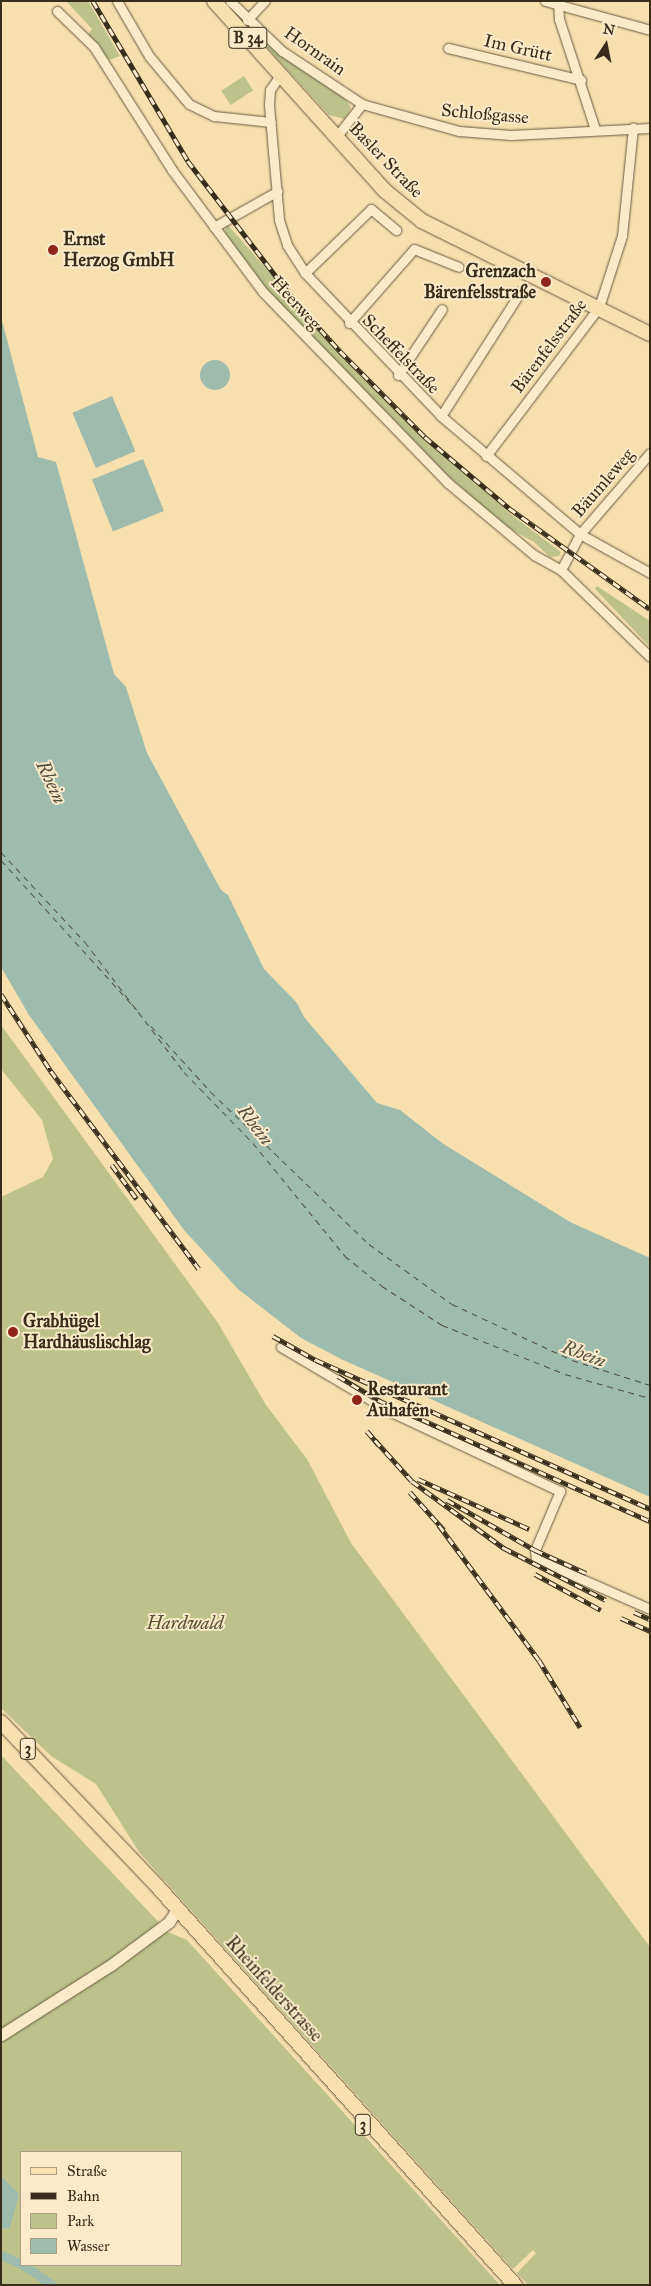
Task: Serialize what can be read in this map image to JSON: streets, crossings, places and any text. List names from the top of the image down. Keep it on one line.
{"streets":{"main road":["B 34","Basler Straße","3","Rheinfelderstrasse"],"street":["Im Grütt","Hornrain","Schloßgasse","Heerweg","Bärenfelsstraße","Scheffelstraße","Bäumleweg"]},"crossings":[["Hornrain","Schloßgasse"],["Schloßgasse","Bärenfelsstraße"],["Basler Straße","Bärenfelsstraße"],["Basler Straße","Scheffelstraße"],["Heerweg","Bäumleweg"],["Bärenfelsstraße","Scheffelstraße"],["Scheffelstraße","Bäumleweg"]],"water":["Rhein"],"parks":["Hardwald"],"places":["Ernst Herzog GmbH","Grenzach Bärenfelsstraße","Grabhügel Hardhäuslischlag","Restaurant Auhafen"],"legend":["Straße","Bahn","Park","Wasser"],"north":"top"}
